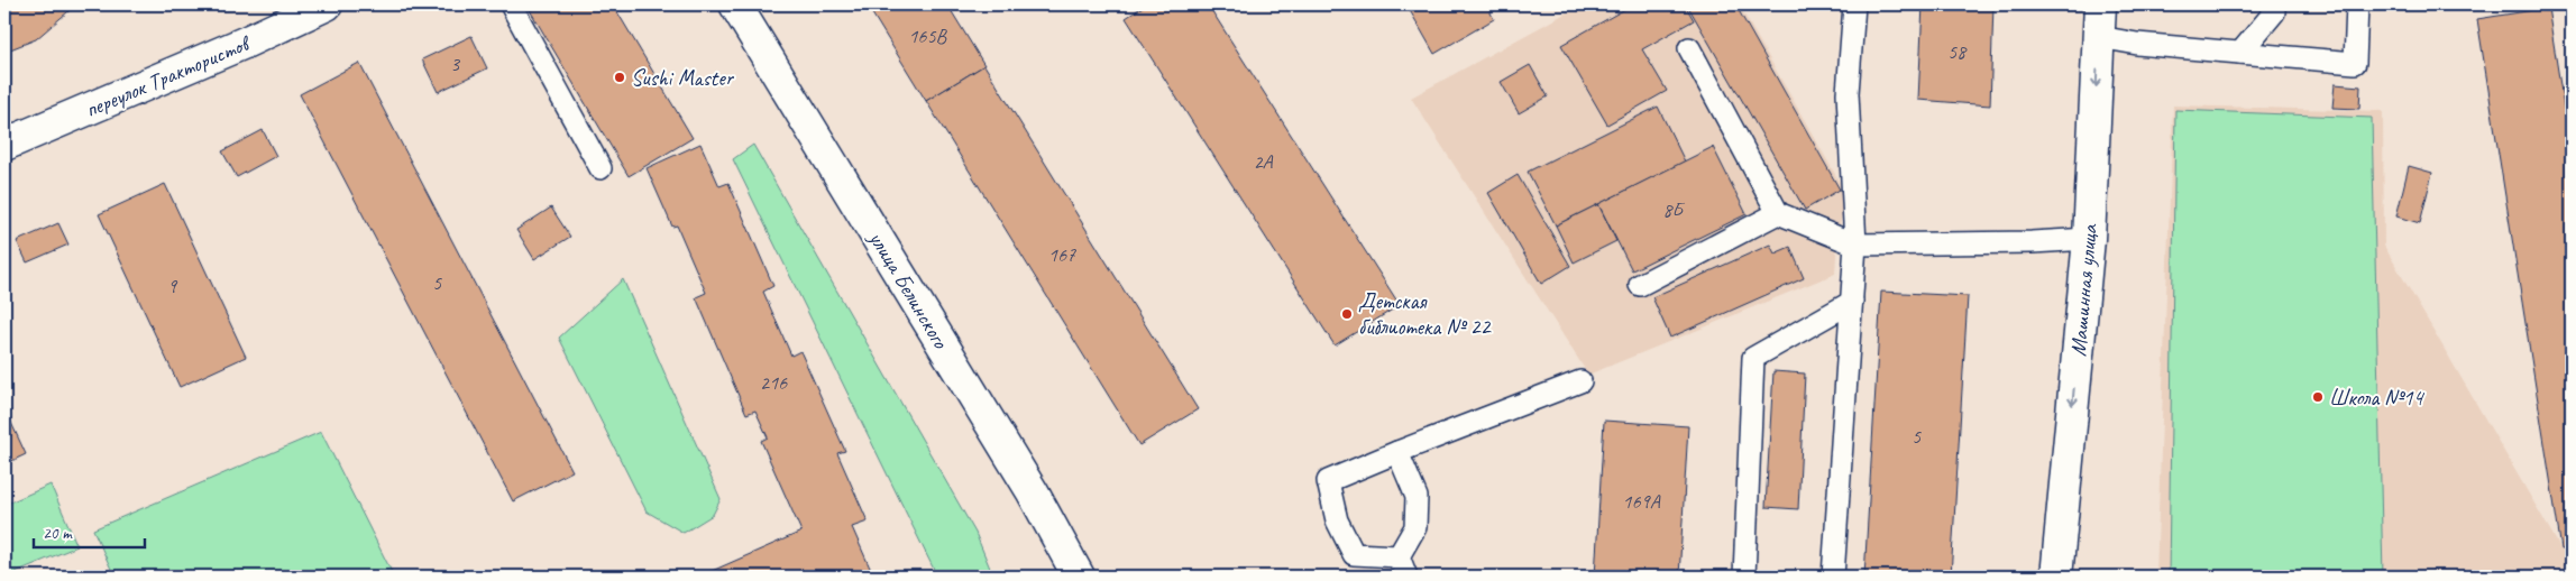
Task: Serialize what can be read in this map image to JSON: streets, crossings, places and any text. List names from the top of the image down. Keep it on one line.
{"streets":{"street":["переулок Трактористов","улица Белинского","Машинная улица"]},"one_way":["Машинная улица"],"places":["Sushi Master","Детская библиотека № 22","Школа №14"],"house_numbers":["165В","58","3","2А","8Б","167","5","9","216","5","169А"],"scale_bar":"20 m"}
